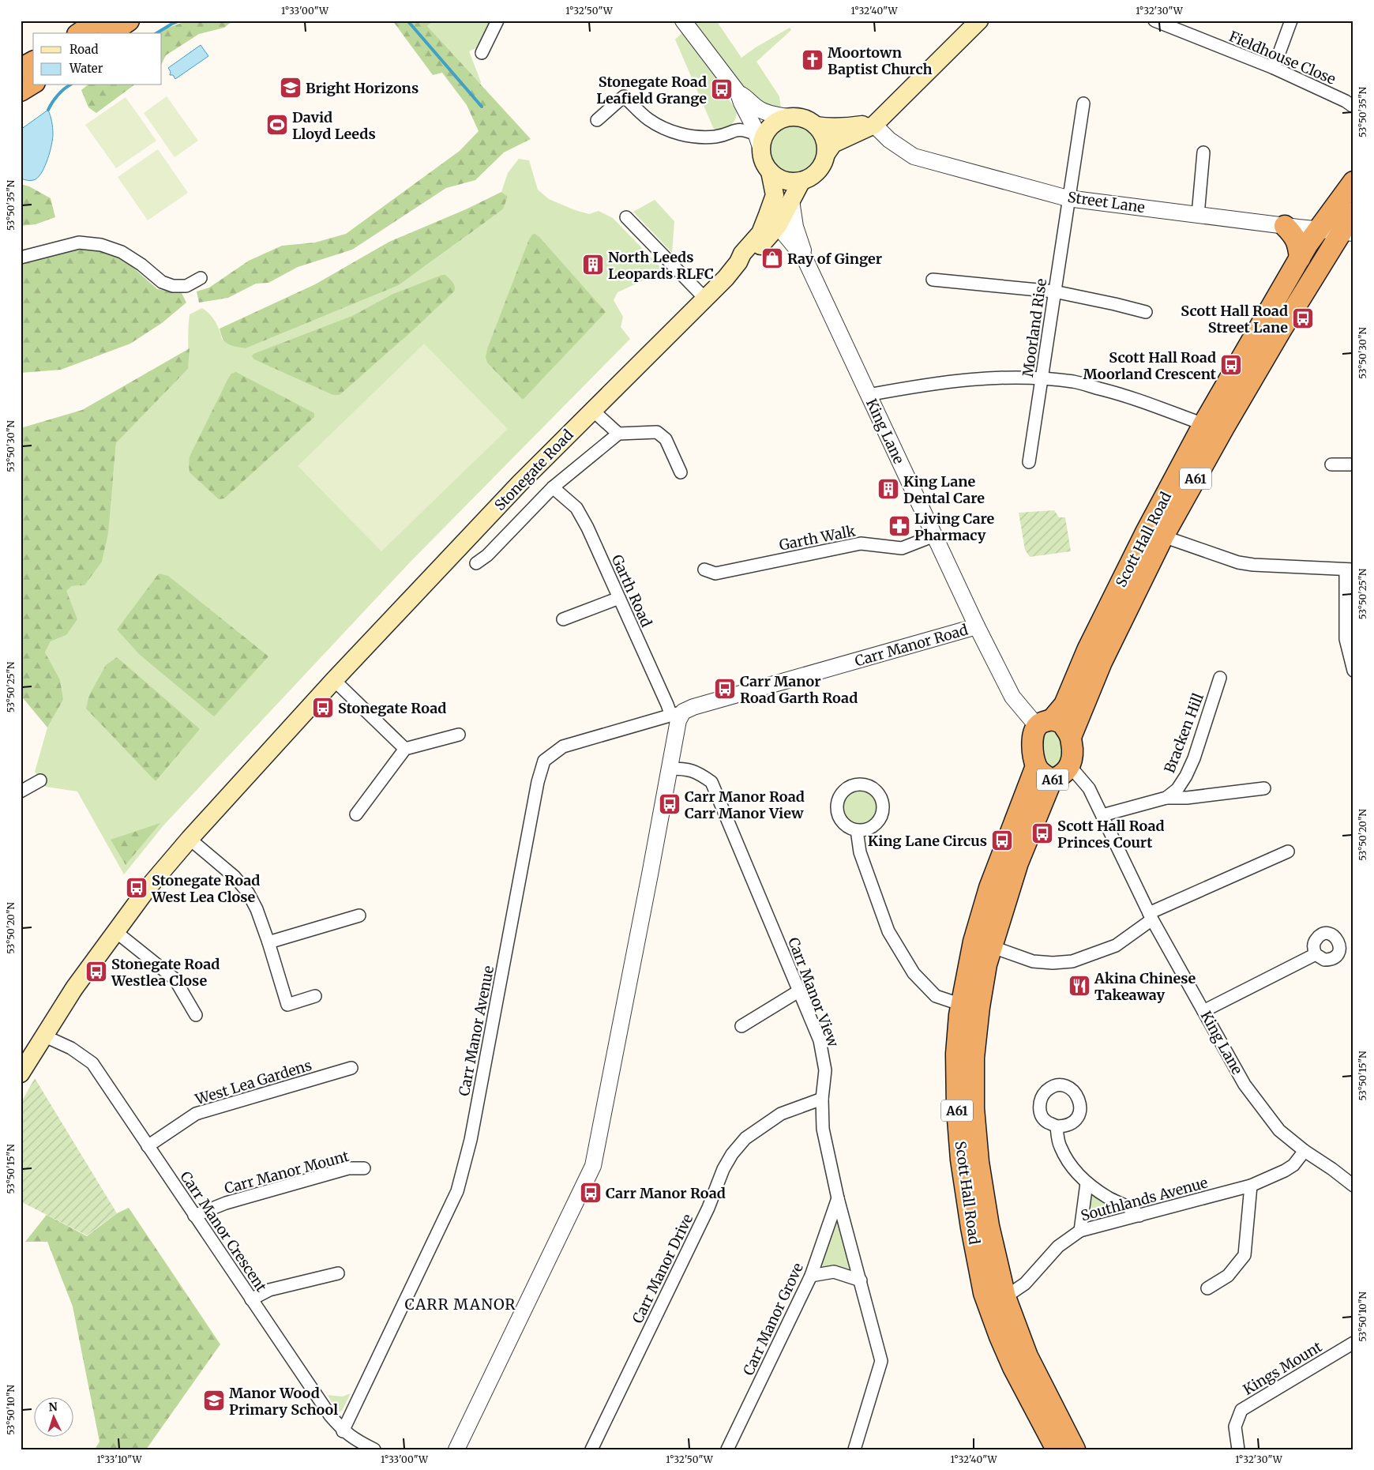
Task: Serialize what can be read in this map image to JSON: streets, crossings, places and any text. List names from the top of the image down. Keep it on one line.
{"streets":{"highway":["A61","Scott Hall Road"],"main road":["Stonegate Road"],"street":["Fieldhouse Close","Street Lane","Moorland Rise","King Lane","Garth Walk","Garth Road","Carr Manor Road","Bracken Hill","Carr Manor View","Carr Manor Avenue","West Lea Gardens","Carr Manor Mount","Southlands Avenue","Carr Manor Crescent","Carr Manor Drive","Carr Manor Grove","Kings Mount"]},"crossings":[["Street Lane","Moorland Rise"],["Street Lane","Scott Hall Road"],["King Lane","Stonegate Road"],["King Lane","A61"],["King Lane","Garth Walk"],["King Lane","Scott Hall Road"],["King Lane","Carr Manor Road"],["King Lane","Bracken Hill"],["King Lane","Southlands Avenue"],["Stonegate Road","Garth Road"],["Stonegate Road","Carr Manor Crescent"],["A61","Scott Hall Road"],["Scott Hall Road","Southlands Avenue"],["Garth Road","Carr Manor Road"],["Garth Road","Carr Manor Avenue"],["Carr Manor Road","Carr Manor Avenue"],["Carr Manor View","Carr Manor Drive"],["Carr Manor View","Carr Manor Grove"],["Carr Manor Avenue","Carr Manor Crescent"],["West Lea Gardens","Carr Manor Crescent"],["Carr Manor Mount","Carr Manor Crescent"]],"districts":["CARR MANOR"],"places":{"church":["Moortown Baptist Church"],"school or university":["Bright Horizons","Manor Wood Primary School"],"bus stop":["Stonegate Road Leafield Grange","Scott Hall Road Street Lane","Scott Hall Road Moorland Crescent","Carr Manor Road Garth Road","Stonegate Road","Carr Manor Road Carr Manor View","Scott Hall Road Princes Court","King Lane Circus","Stonegate Road West Lea Close","Stonegate Road Westlea Close","Carr Manor Road"],"sports":["David Lloyd Leeds"],"shop":["Ray of Ginger"],"building":["North Leeds Leopards RLFC","King Lane Dental Care"],"pharmacy":["Living Care Pharmacy"],"restaurant":["Akina Chinese Takeaway"]},"legend":["Road","Water"],"north":"top","coordinates":["1°33'00\"W","1°32'50\"W","1°32'40\"W","1°32'30\"W","53°50'35\"N","53°50'30\"N","53°50'25\"N","53°50'20\"N","53°50'15\"N","53°50'10\"N","1°33'10\"W"]}
